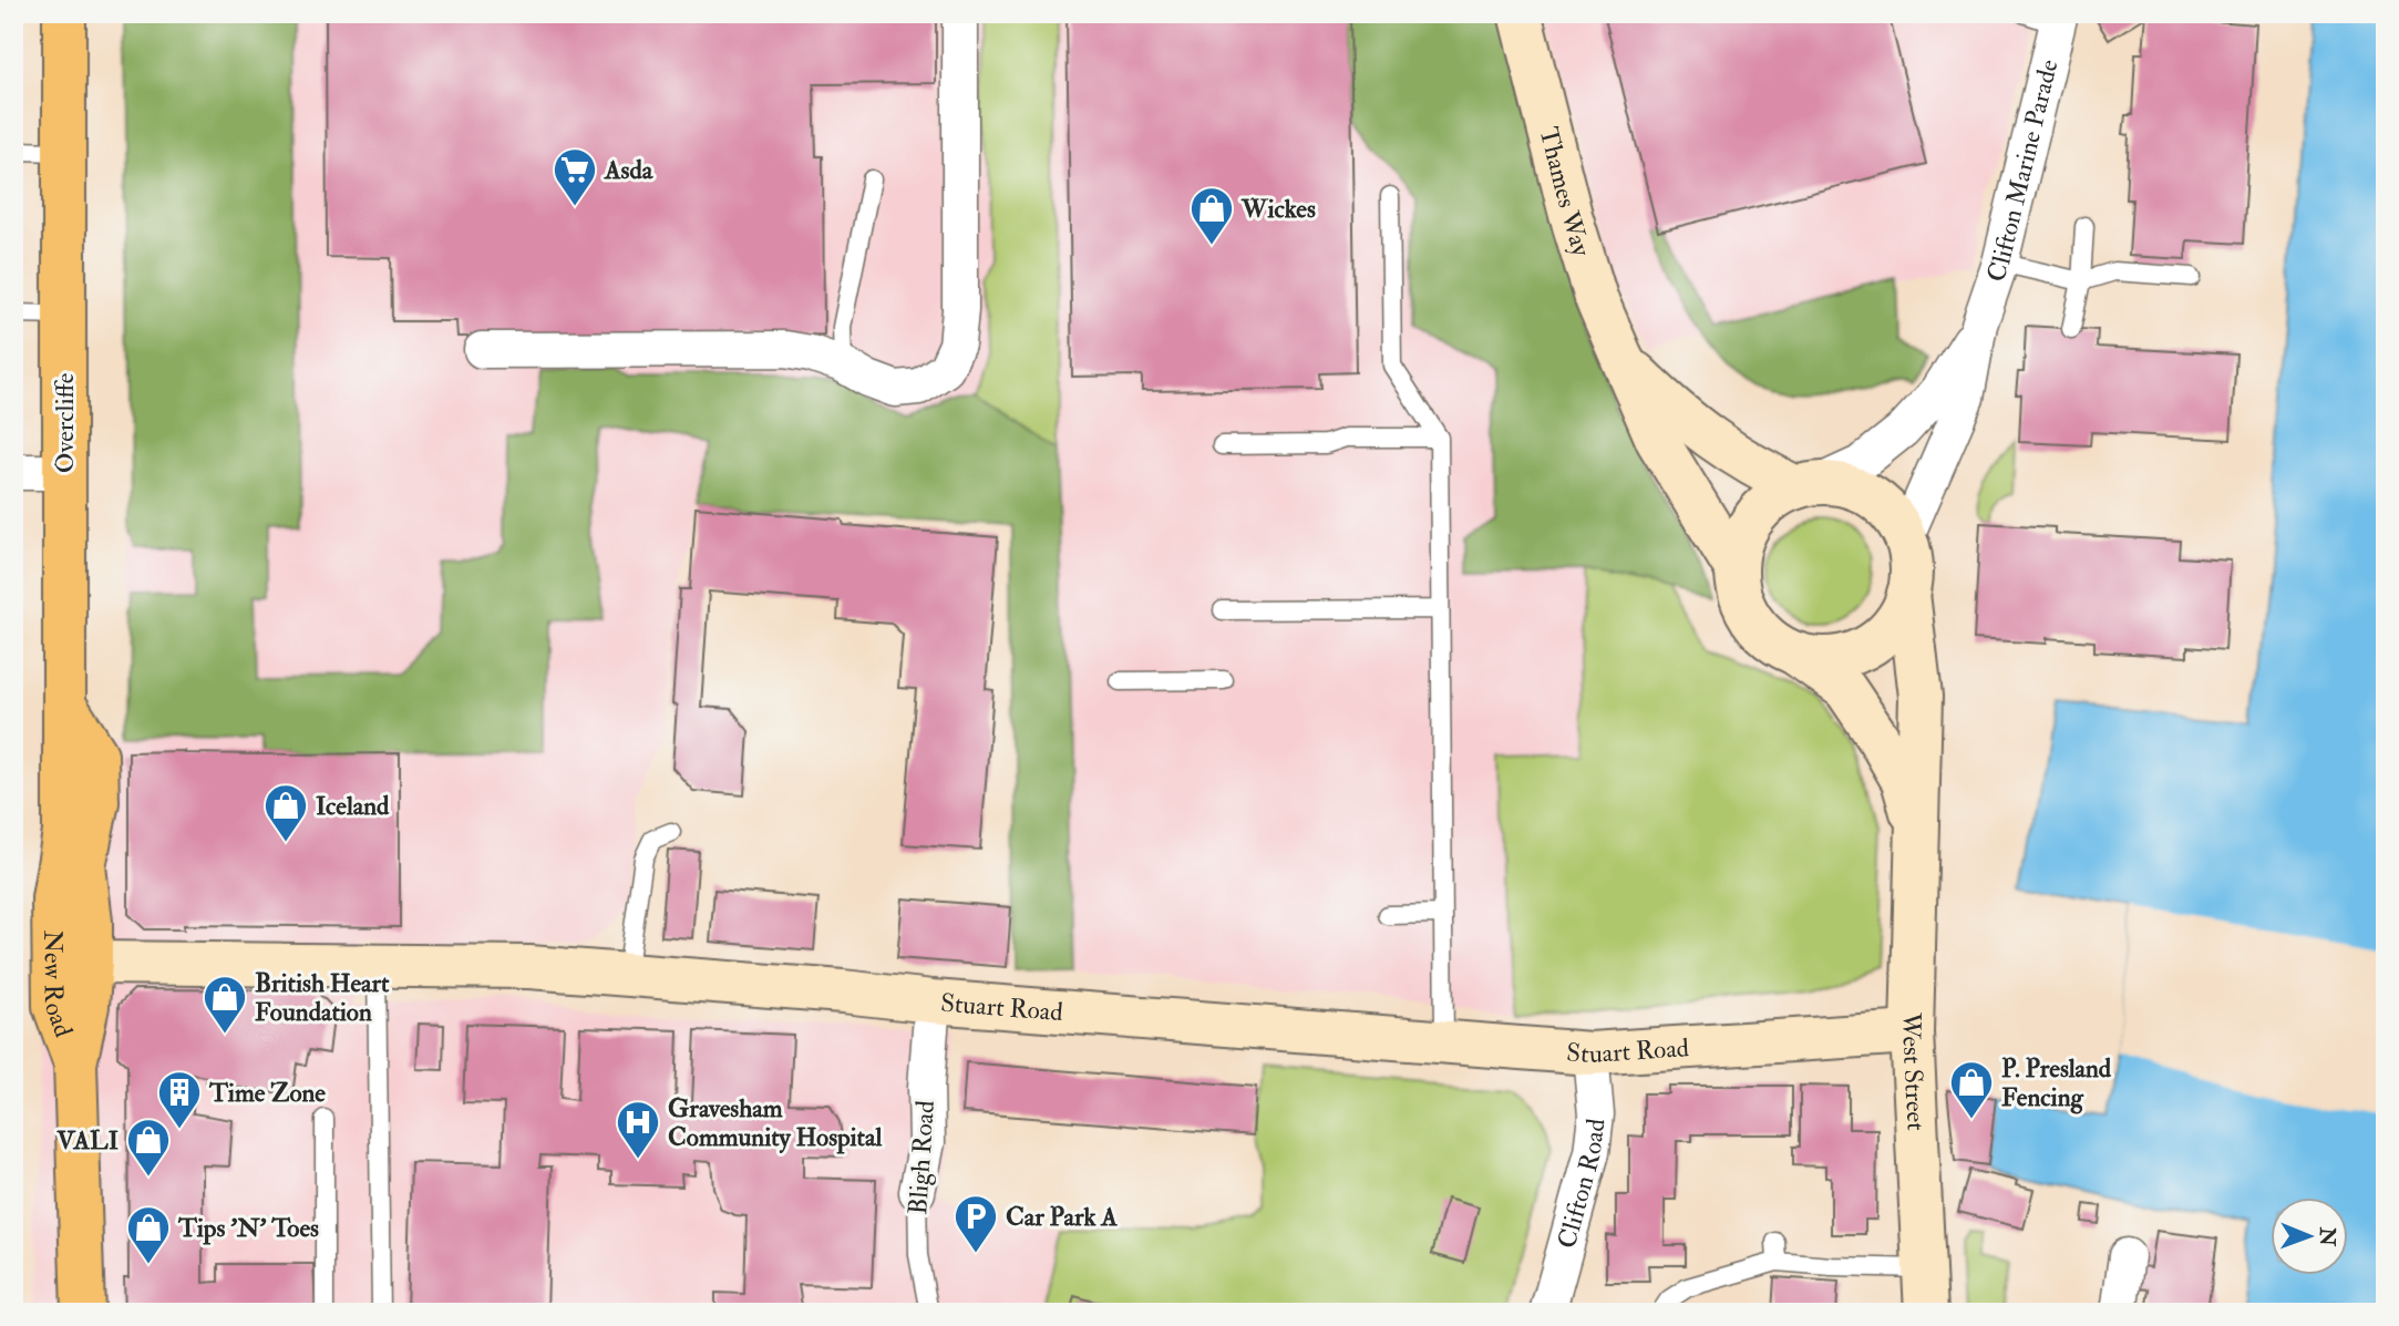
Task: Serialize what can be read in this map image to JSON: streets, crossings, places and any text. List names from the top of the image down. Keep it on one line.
{"streets":{"main road":["Thames Way","Overcliffe","New Road","Stuart Road","West Street"],"street":["Clifton Marine Parade","Bligh Road","Clifton Road"]},"crossings":[["Clifton Marine Parade","Thames Way"],["Clifton Marine Parade","West Street"],["Thames Way","West Street"],["Overcliffe","New Road"],["New Road","Stuart Road"],["Stuart Road","West Street"],["Stuart Road","Bligh Road"],["Stuart Road","Clifton Road"]],"places":{"supermarket":["Asda"],"shop":["Wickes","Iceland","British Heart Foundation","P. Presland Fencing","VALI","Tips 'N' Toes"],"building":["Time Zone"],"hospital":["Gravesham Community Hospital"],"parking":["Car Park A"]},"north":"right"}
